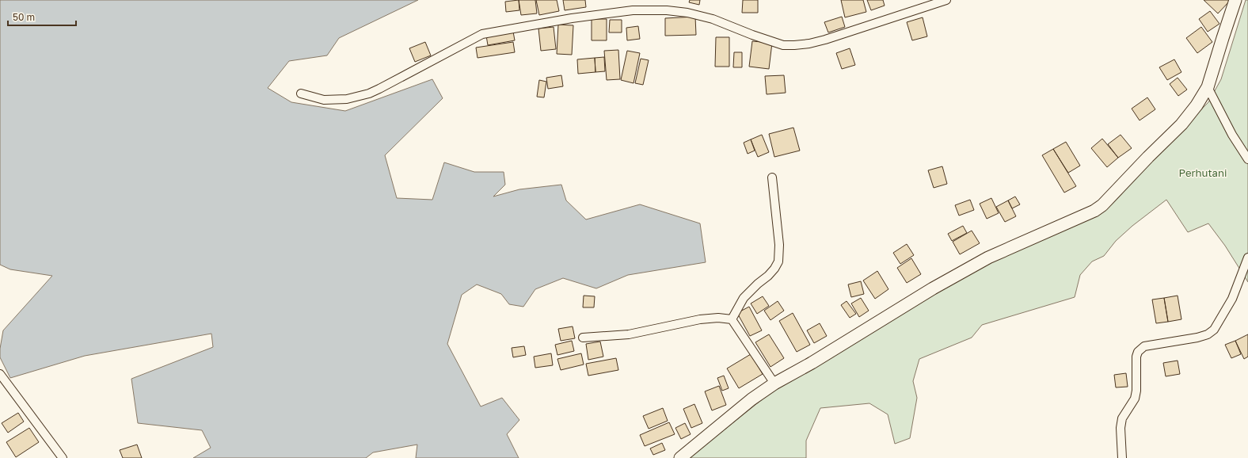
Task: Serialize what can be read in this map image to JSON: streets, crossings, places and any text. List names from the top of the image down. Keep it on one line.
{"parks":["Perhutani"],"scale_bar":"50 m"}
